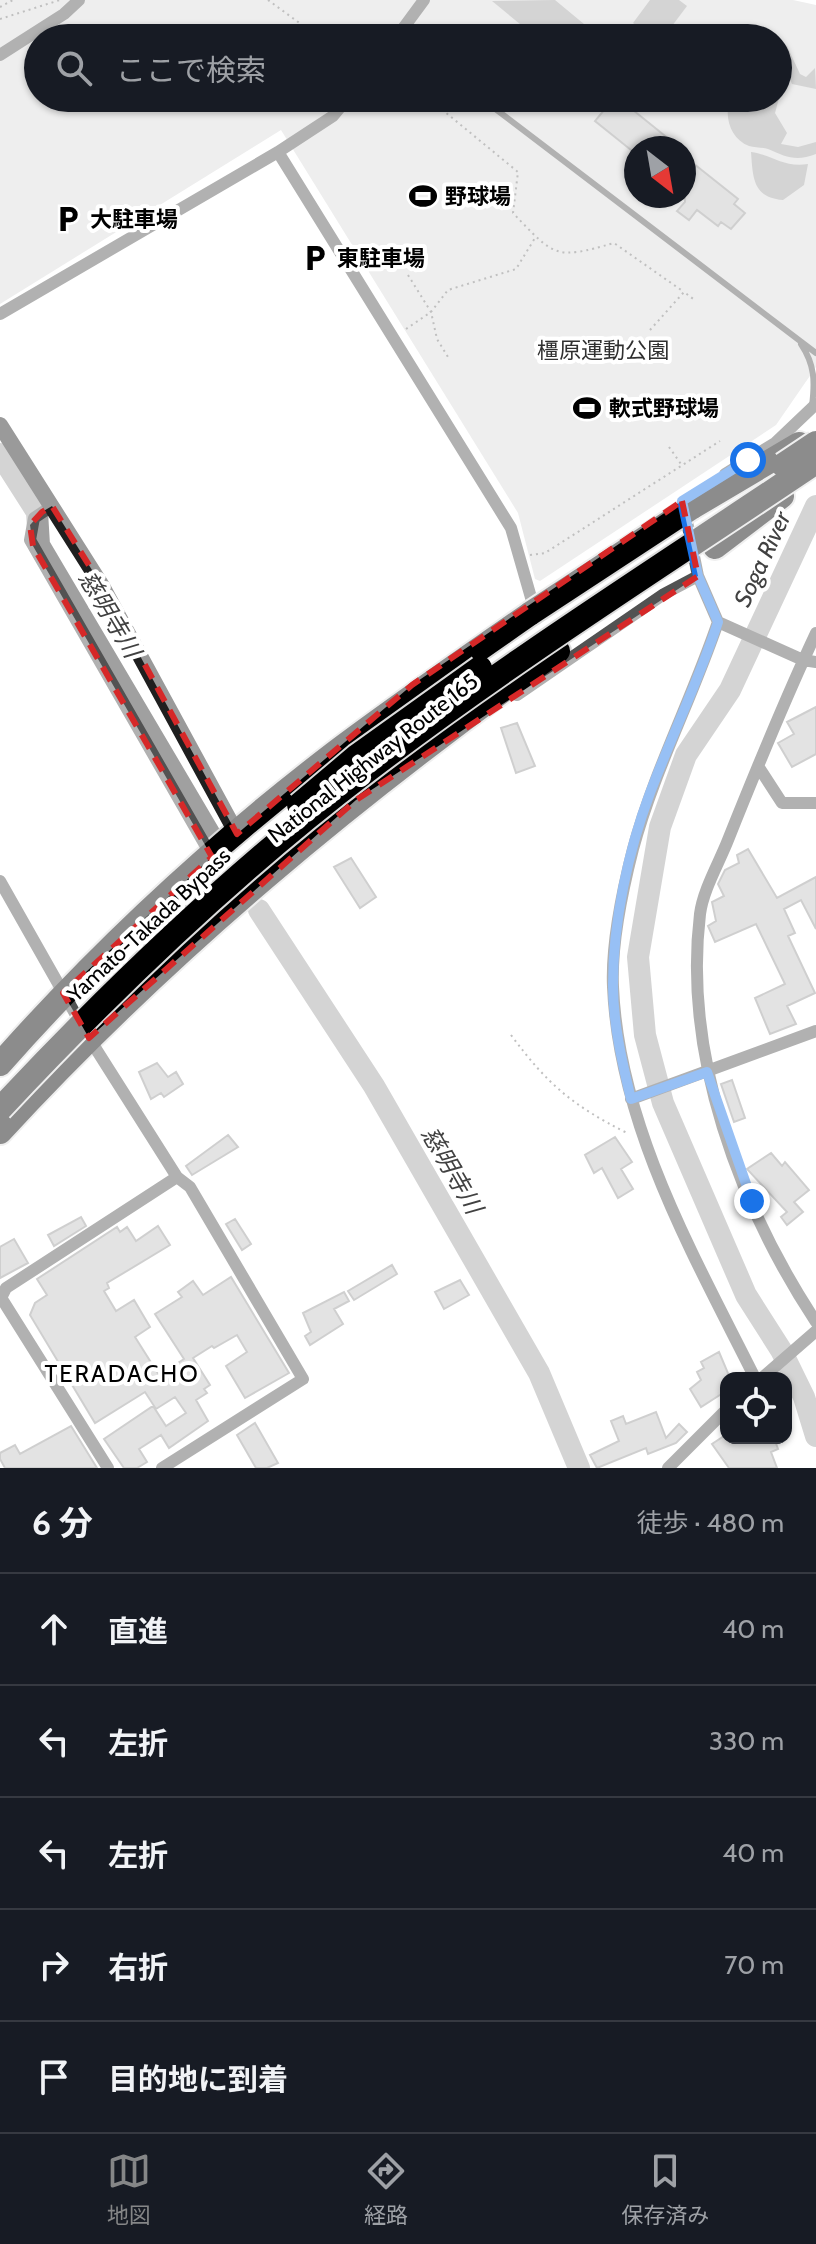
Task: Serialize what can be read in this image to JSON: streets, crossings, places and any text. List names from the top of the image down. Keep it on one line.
{"streets":{"highway":["National Highway Route 165","Yamato-Takada Bypass"]},"districts":["TERADACHO"],"water":["Soga River","慈明寺川"],"parks":["橿原運動公園"],"places":{"sports":["野球場","軟式野球場"],"parking":["大駐車場","東駐車場"]},"north":"bottom right","page":{"search":"ここで検索","heading":["6 分","徒歩 · 480 m"],"list":[["直進","40 m"],["左折","330 m"],["左折","40 m"],["右折","70 m"],"目的地に到着"],"nav":["地図","経路","保存済み"]}}
